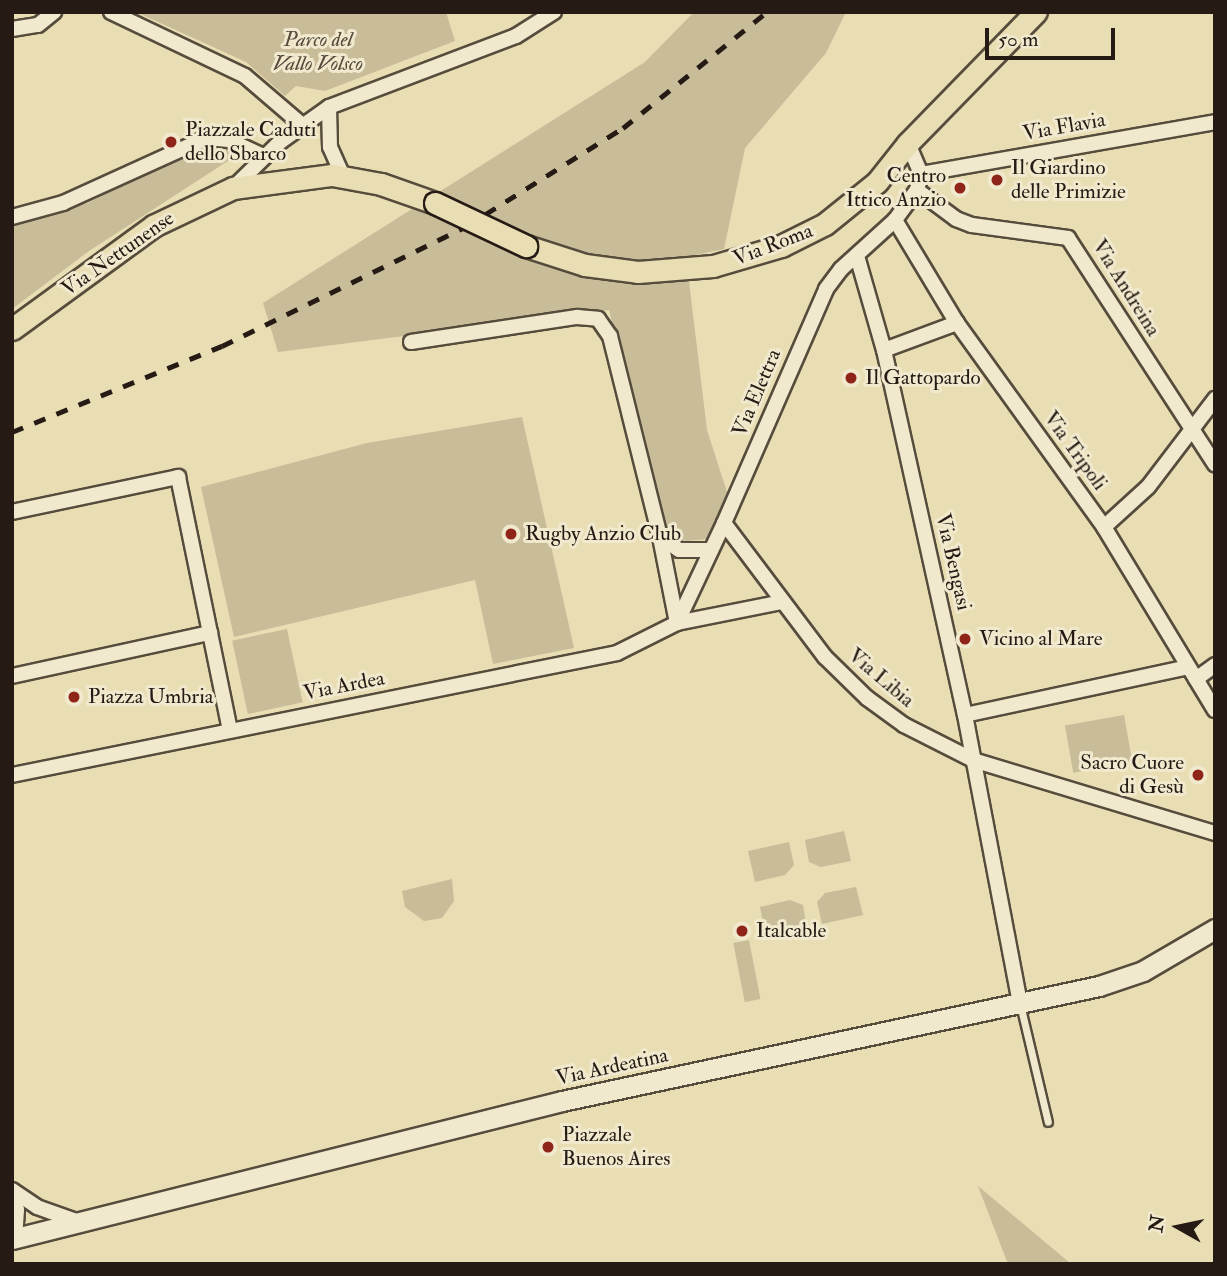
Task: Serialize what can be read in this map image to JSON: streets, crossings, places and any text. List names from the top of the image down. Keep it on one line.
{"streets":{"main road":["Via Roma","Via Nettunense","Via Ardeatina"],"street":["Via Flavia","Via Andreina","Via Elettra","Via Tripoli","Via Bengasi","Via Libia","Via Ardea"]},"crossings":[["Via Roma","Via Nettunense"],["Via Elettra","Via Bengasi"],["Via Elettra","Via Libia"],["Via Elettra","Via Ardea"],["Via Bengasi","Via Libia"],["Via Bengasi","Via Ardeatina"]],"parks":["Parco del Vallo Volsco"],"places":["Piazzale Caduti dello Sbarco","Il Giardino delle Primizie","Centro Ittico Anzio","Il Gattopardo","Rugby Anzio Club","Vicino al Mare","Piazza Umbria","Sacro Cuore di Gesù","Italcable","Piazzale Buenos Aires"],"scale_bar":"50 m","north":"left"}
